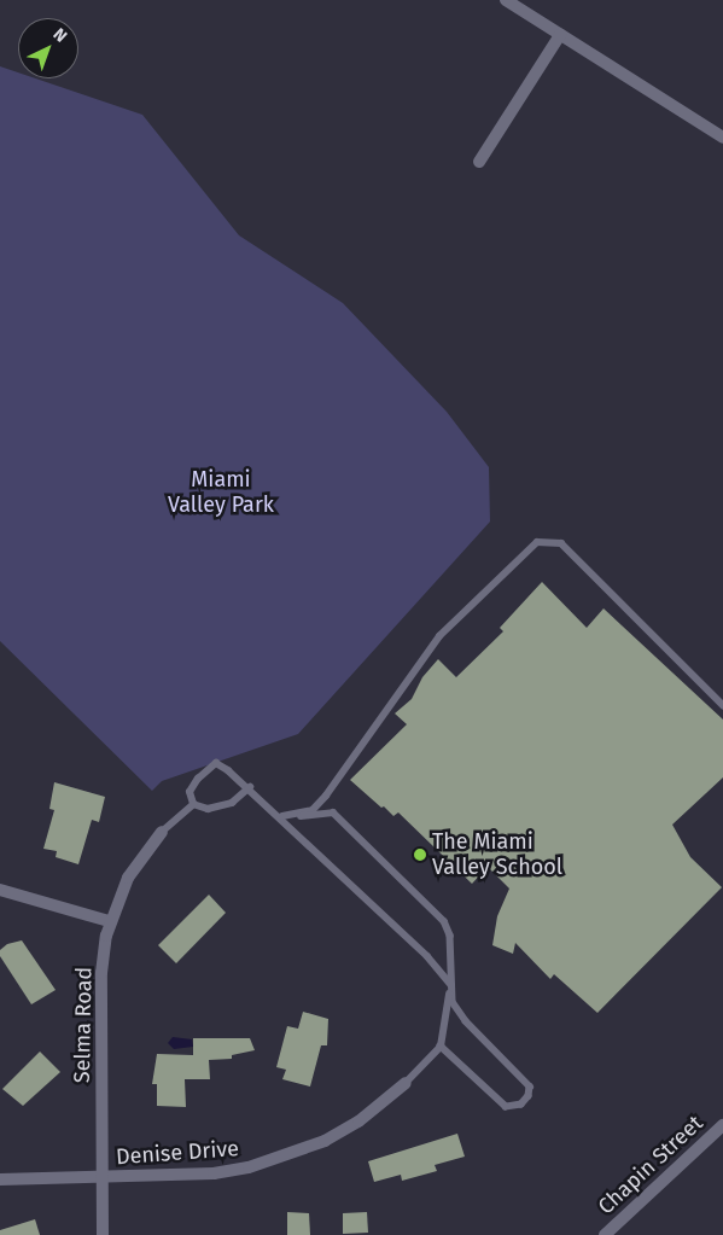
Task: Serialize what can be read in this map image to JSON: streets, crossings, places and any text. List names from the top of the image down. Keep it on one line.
{"streets":{"street":["Selma Road","Denise Drive","Chapin Street"]},"crossings":[["Selma Road","Denise Drive"]],"parks":["Miami Valley Park"],"places":["The Miami Valley School"],"north":"top right"}
